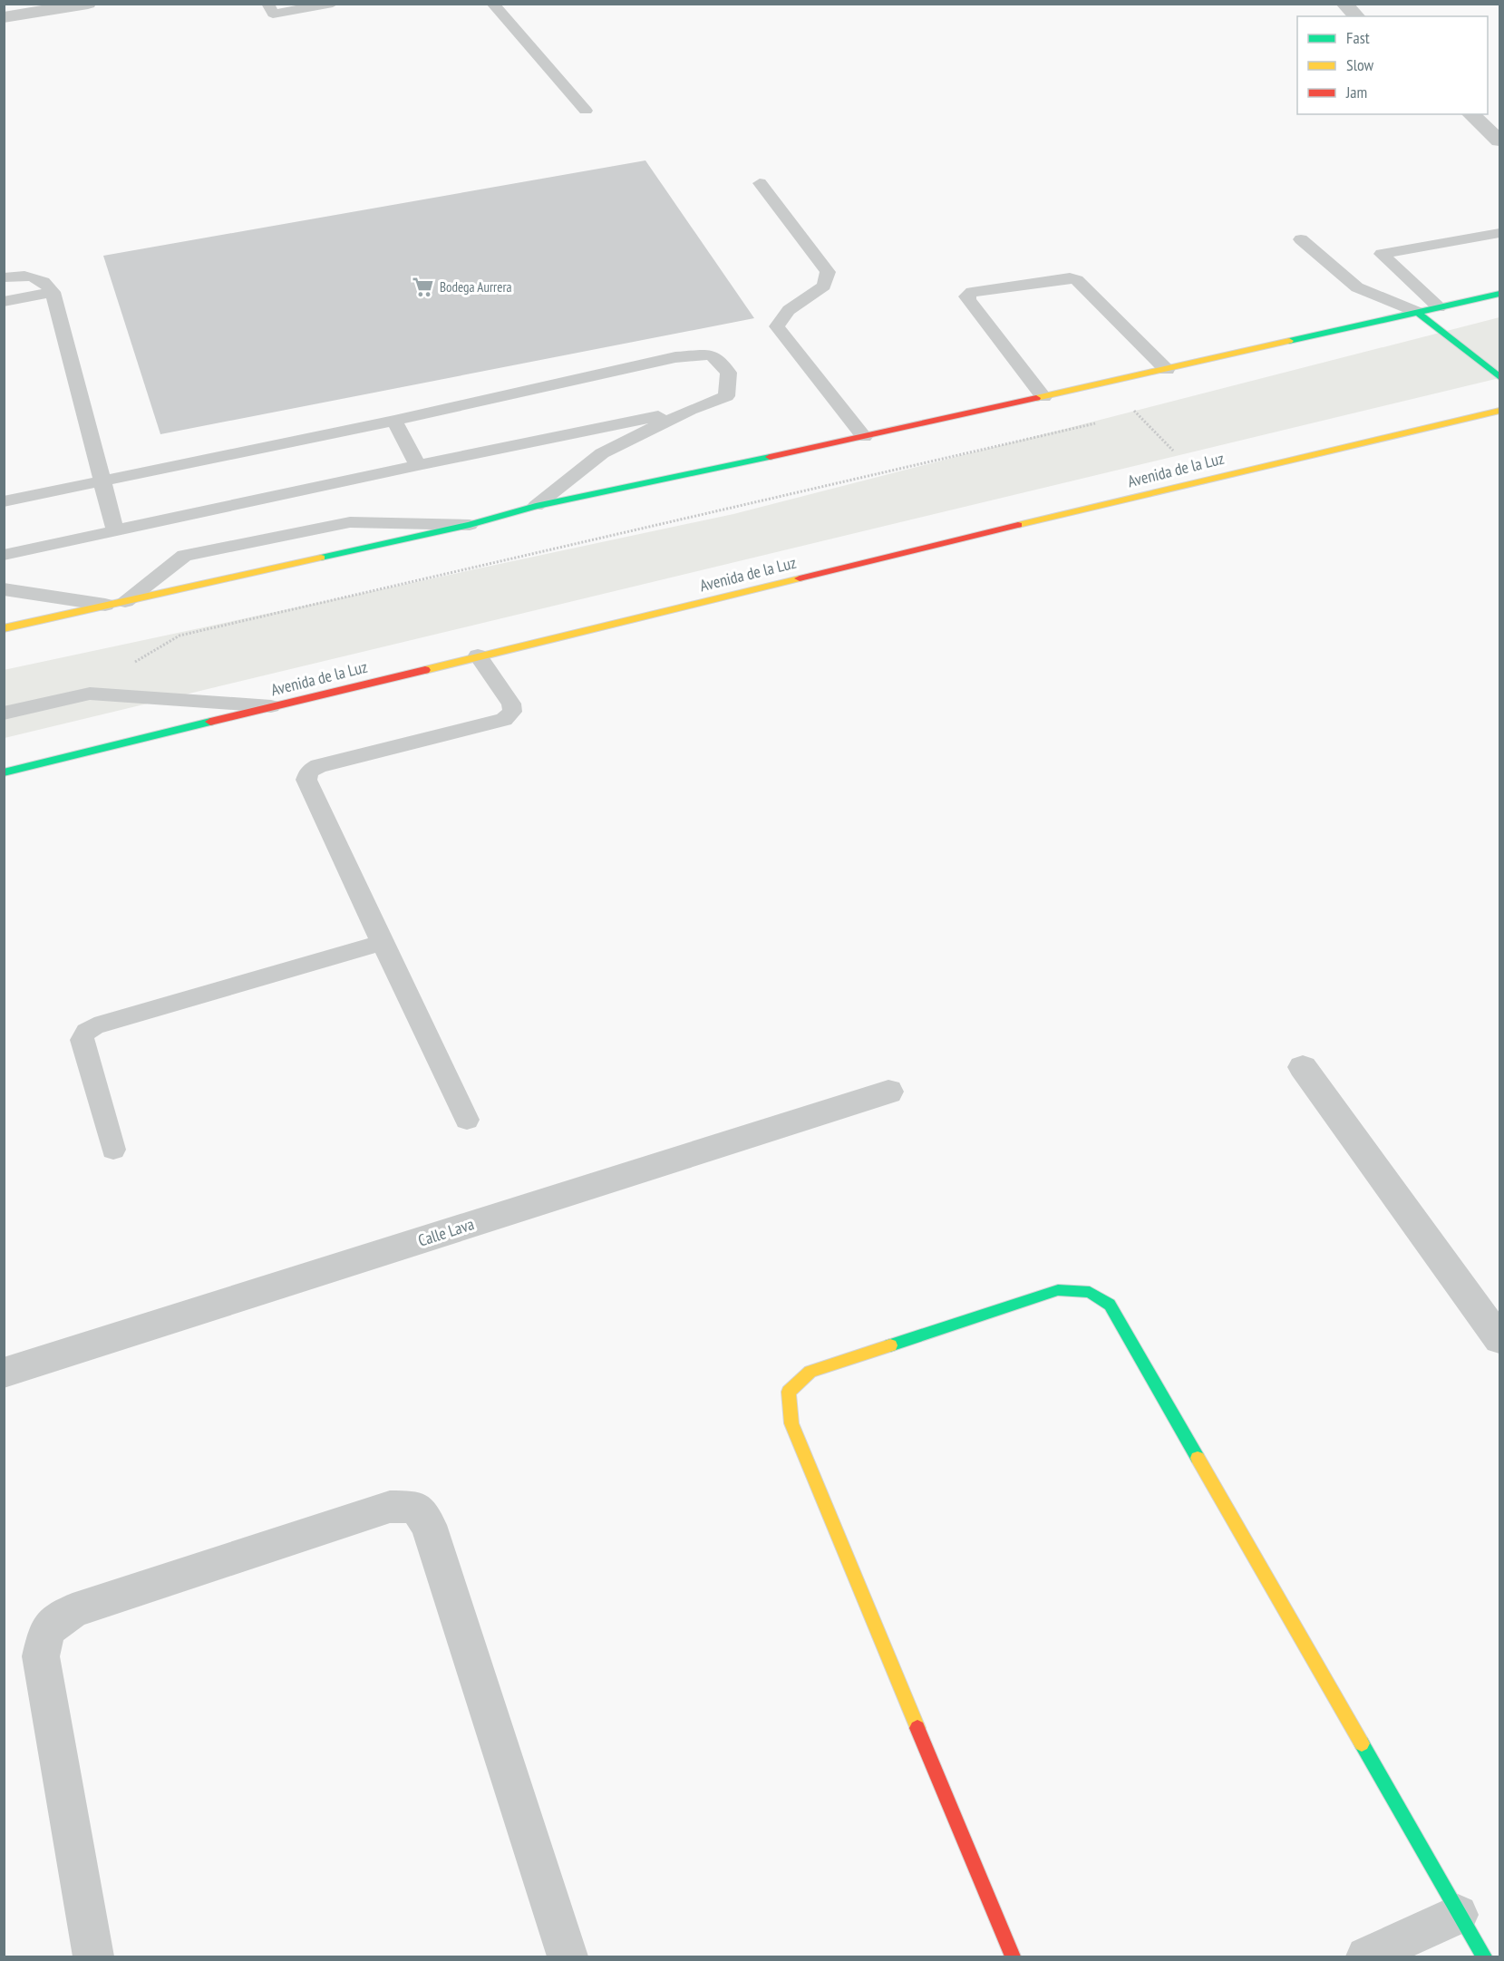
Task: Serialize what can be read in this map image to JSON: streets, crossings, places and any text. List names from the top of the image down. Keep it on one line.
{"streets":{"main road":["Avenida de la Luz"],"street":["Calle Lava"]},"places":{"supermarket":["Bodega Aurrera"]},"legend":["Fast","Slow","Jam"]}
